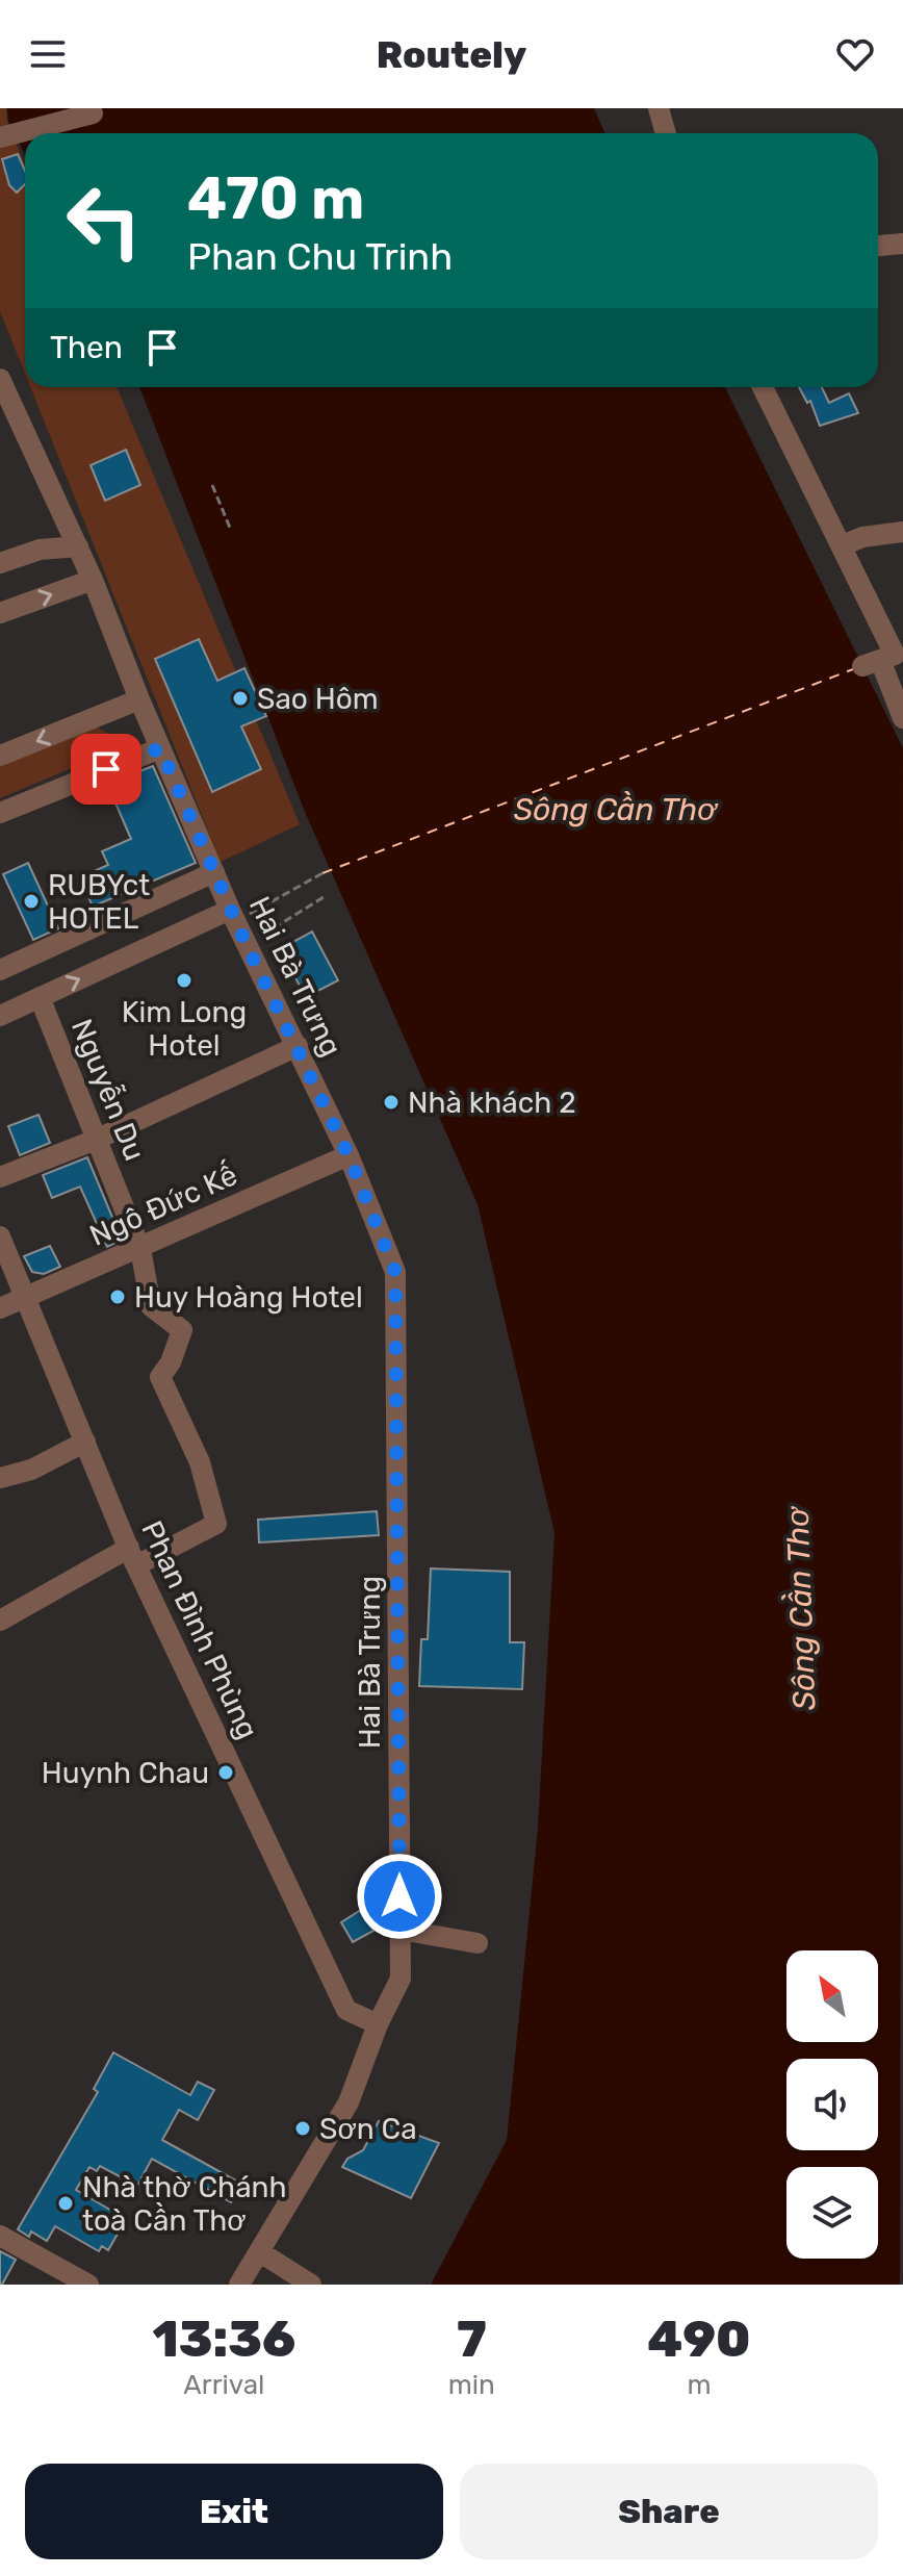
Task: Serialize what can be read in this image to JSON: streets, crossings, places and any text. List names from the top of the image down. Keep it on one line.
{"streets":{"street":["Hai Bà Trưng","Nguyễn Du","Ngô Đức Kế","Phan Đình Phùng"]},"crossings":[["Hai Bà Trưng","Ngô Đức Kế"],["Hai Bà Trưng","Phan Đình Phùng"],["Nguyễn Du","Ngô Đức Kế"],["Nguyễn Du","Phan Đình Phùng"],["Ngô Đức Kế","Phan Đình Phùng"]],"water":["Sông Cần Thơ"],"places":["Sao Hôm","RUBYct HOTEL","Kim Long Hotel","Nhà khách 2","Huy Hoàng Hotel","Huynh Chau","Sơn Ca","Nhà thờ Chánh toà Cần Thơ"],"north":"top left","page":{"header":"Routely","turn":["470 m","Phan Chu Trinh"],"then":"Then","eta":["13:36","Arrival","7","min","490","m"],"buttons":["Exit","Share"]}}
